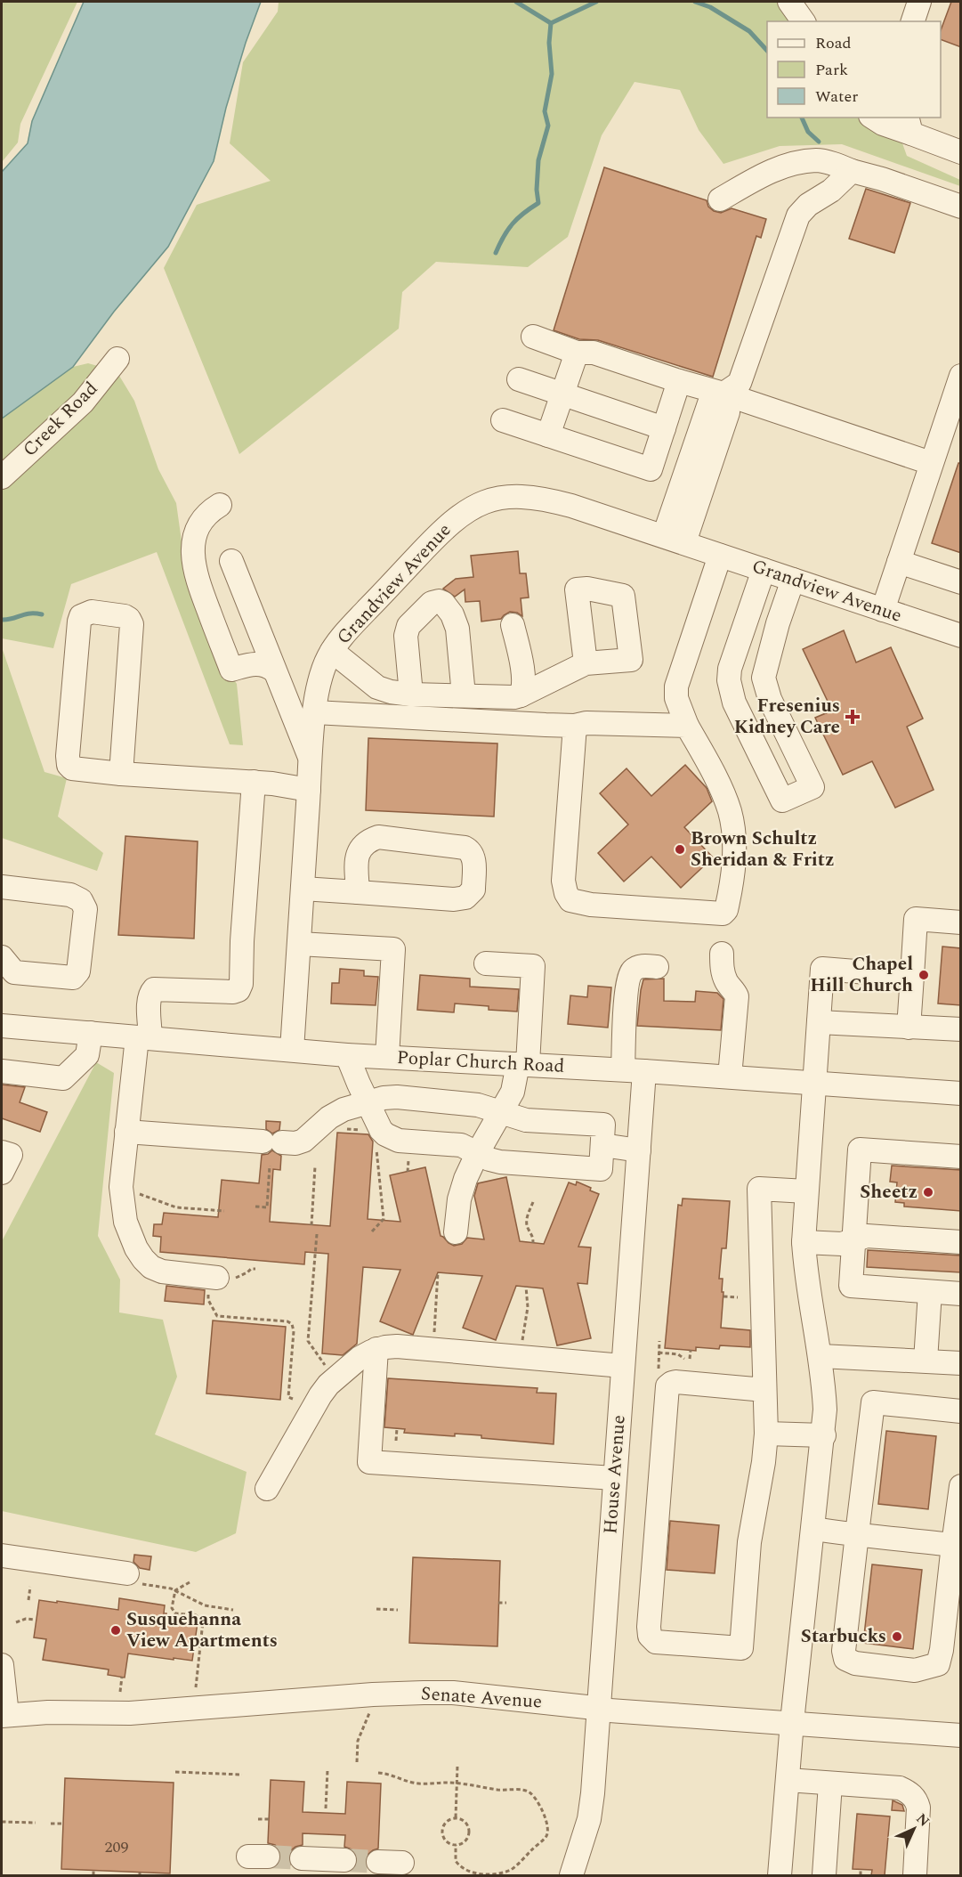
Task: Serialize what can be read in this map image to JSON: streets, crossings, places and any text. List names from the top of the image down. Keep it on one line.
{"streets":{"street":["Creek Road","Grandview Avenue","Poplar Church Road","House Avenue","Senate Avenue"]},"crossings":[["Grandview Avenue","Poplar Church Road"],["Poplar Church Road","House Avenue"],["House Avenue","Senate Avenue"]],"places":{"health":["Fresenius Kidney Care"],"other":["Brown Schultz Sheridan & Fritz","Chapel Hill Church","Sheetz","Susquehanna View Apartments","Starbucks"]},"house_numbers":["209"],"legend":["Road","Park","Water"],"north":"top right"}
